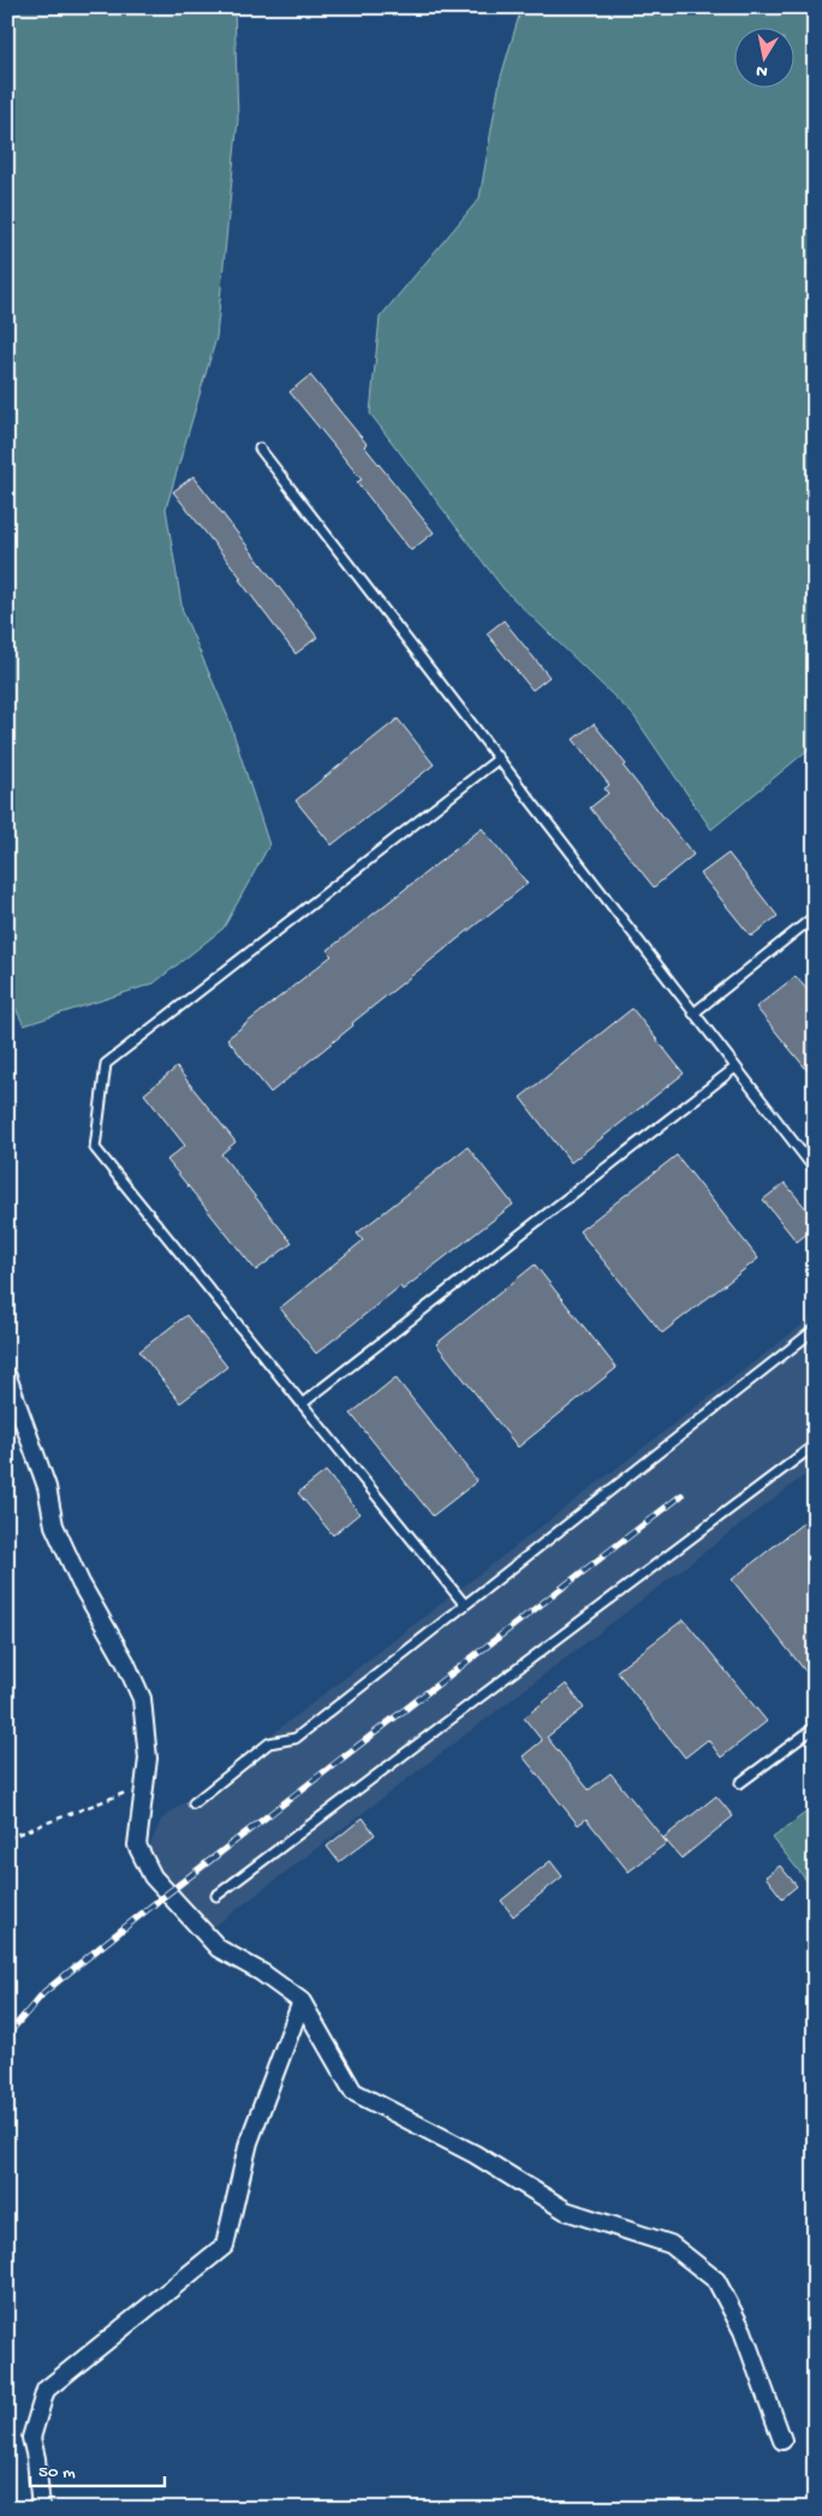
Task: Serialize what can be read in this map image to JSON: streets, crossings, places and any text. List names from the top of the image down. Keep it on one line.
{"scale_bar":"50 m","north":"bottom"}
